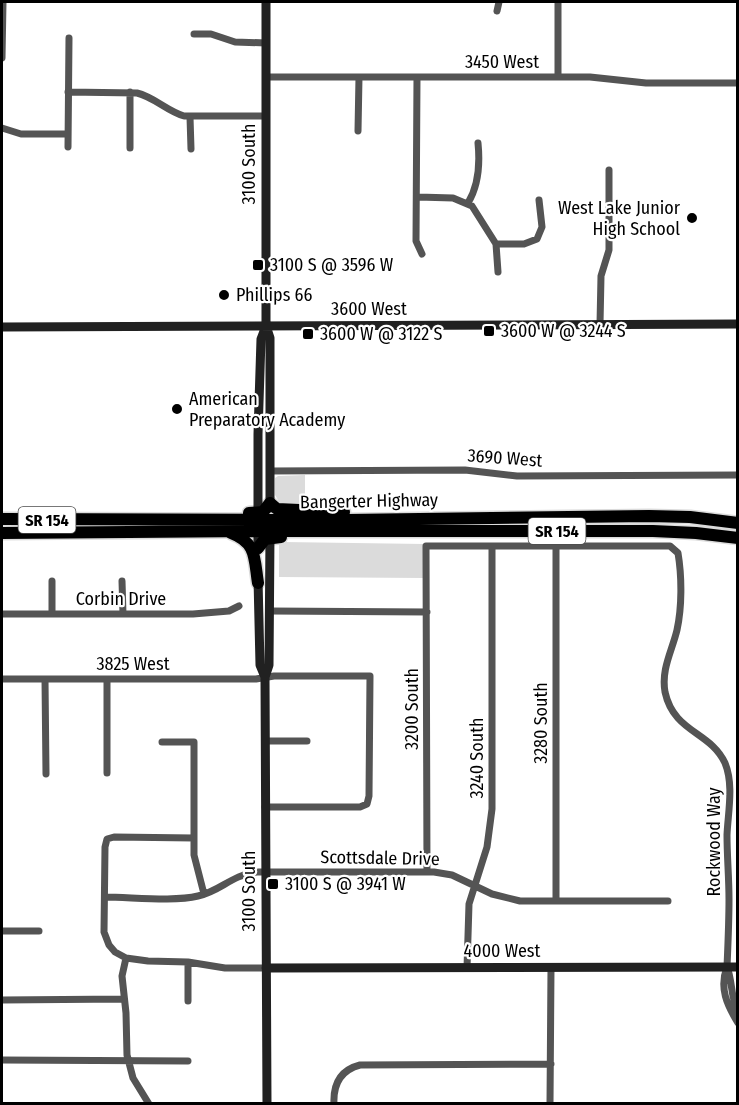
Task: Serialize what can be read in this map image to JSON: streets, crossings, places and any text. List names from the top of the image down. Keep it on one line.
{"streets":{"highway":["Bangerter Highway","SR 154"],"main road":["3100 South","3600 West","4000 West"],"street":["3450 West","3690 West","Corbin Drive","3825 West","3200 South","3280 South","3240 South","Rockwood Way","Scottsdale Drive"]},"crossings":[["3450 West","3100 South"],["3100 South","3600 West"],["3100 South","3690 West"],["3100 South","Bangerter Highway"],["3100 South","3825 West"],["3100 South","Scottsdale Drive"],["3100 South","4000 West"],["3200 South","3240 South"],["3200 South","Scottsdale Drive"],["3280 South","Rockwood Way"],["3280 South","Scottsdale Drive"],["3240 South","Scottsdale Drive"],["3240 South","4000 West"],["Rockwood Way","4000 West"]],"places":{"other":["West Lake Junior High School","Phillips 66","American Preparatory Academy"],"transit":["3100 S @ 3596 W","3600 W @ 3244 S","3600 W @ 3122 S","3100 S @ 3941 W"]}}
